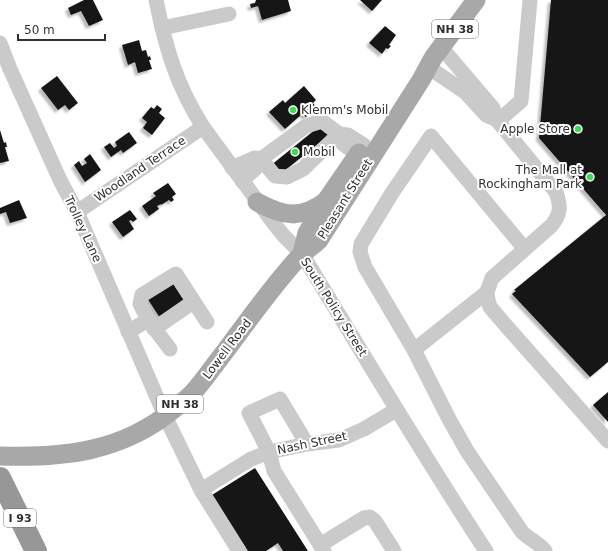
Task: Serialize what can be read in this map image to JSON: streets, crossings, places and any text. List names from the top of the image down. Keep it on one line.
{"streets":{"highway":["I 93"],"main road":["NH 38","Pleasant Street","Lowell Road"],"street":["Woodland Terrace","Trolley Lane","South Policy Street","Nash Street"]},"crossings":[["Woodland Terrace","Trolley Lane"],["Woodland Terrace","South Policy Street"],["Pleasant Street","South Policy Street"],["Pleasant Street","Lowell Road"],["Trolley Lane","Lowell Road"],["Trolley Lane","Nash Street"],["South Policy Street","Lowell Road"],["South Policy Street","Nash Street"]],"places":["Klemm's Mobil","Apple Store","Mobil","The Mall at Rockingham Park"],"scale_bar":"50 m"}
